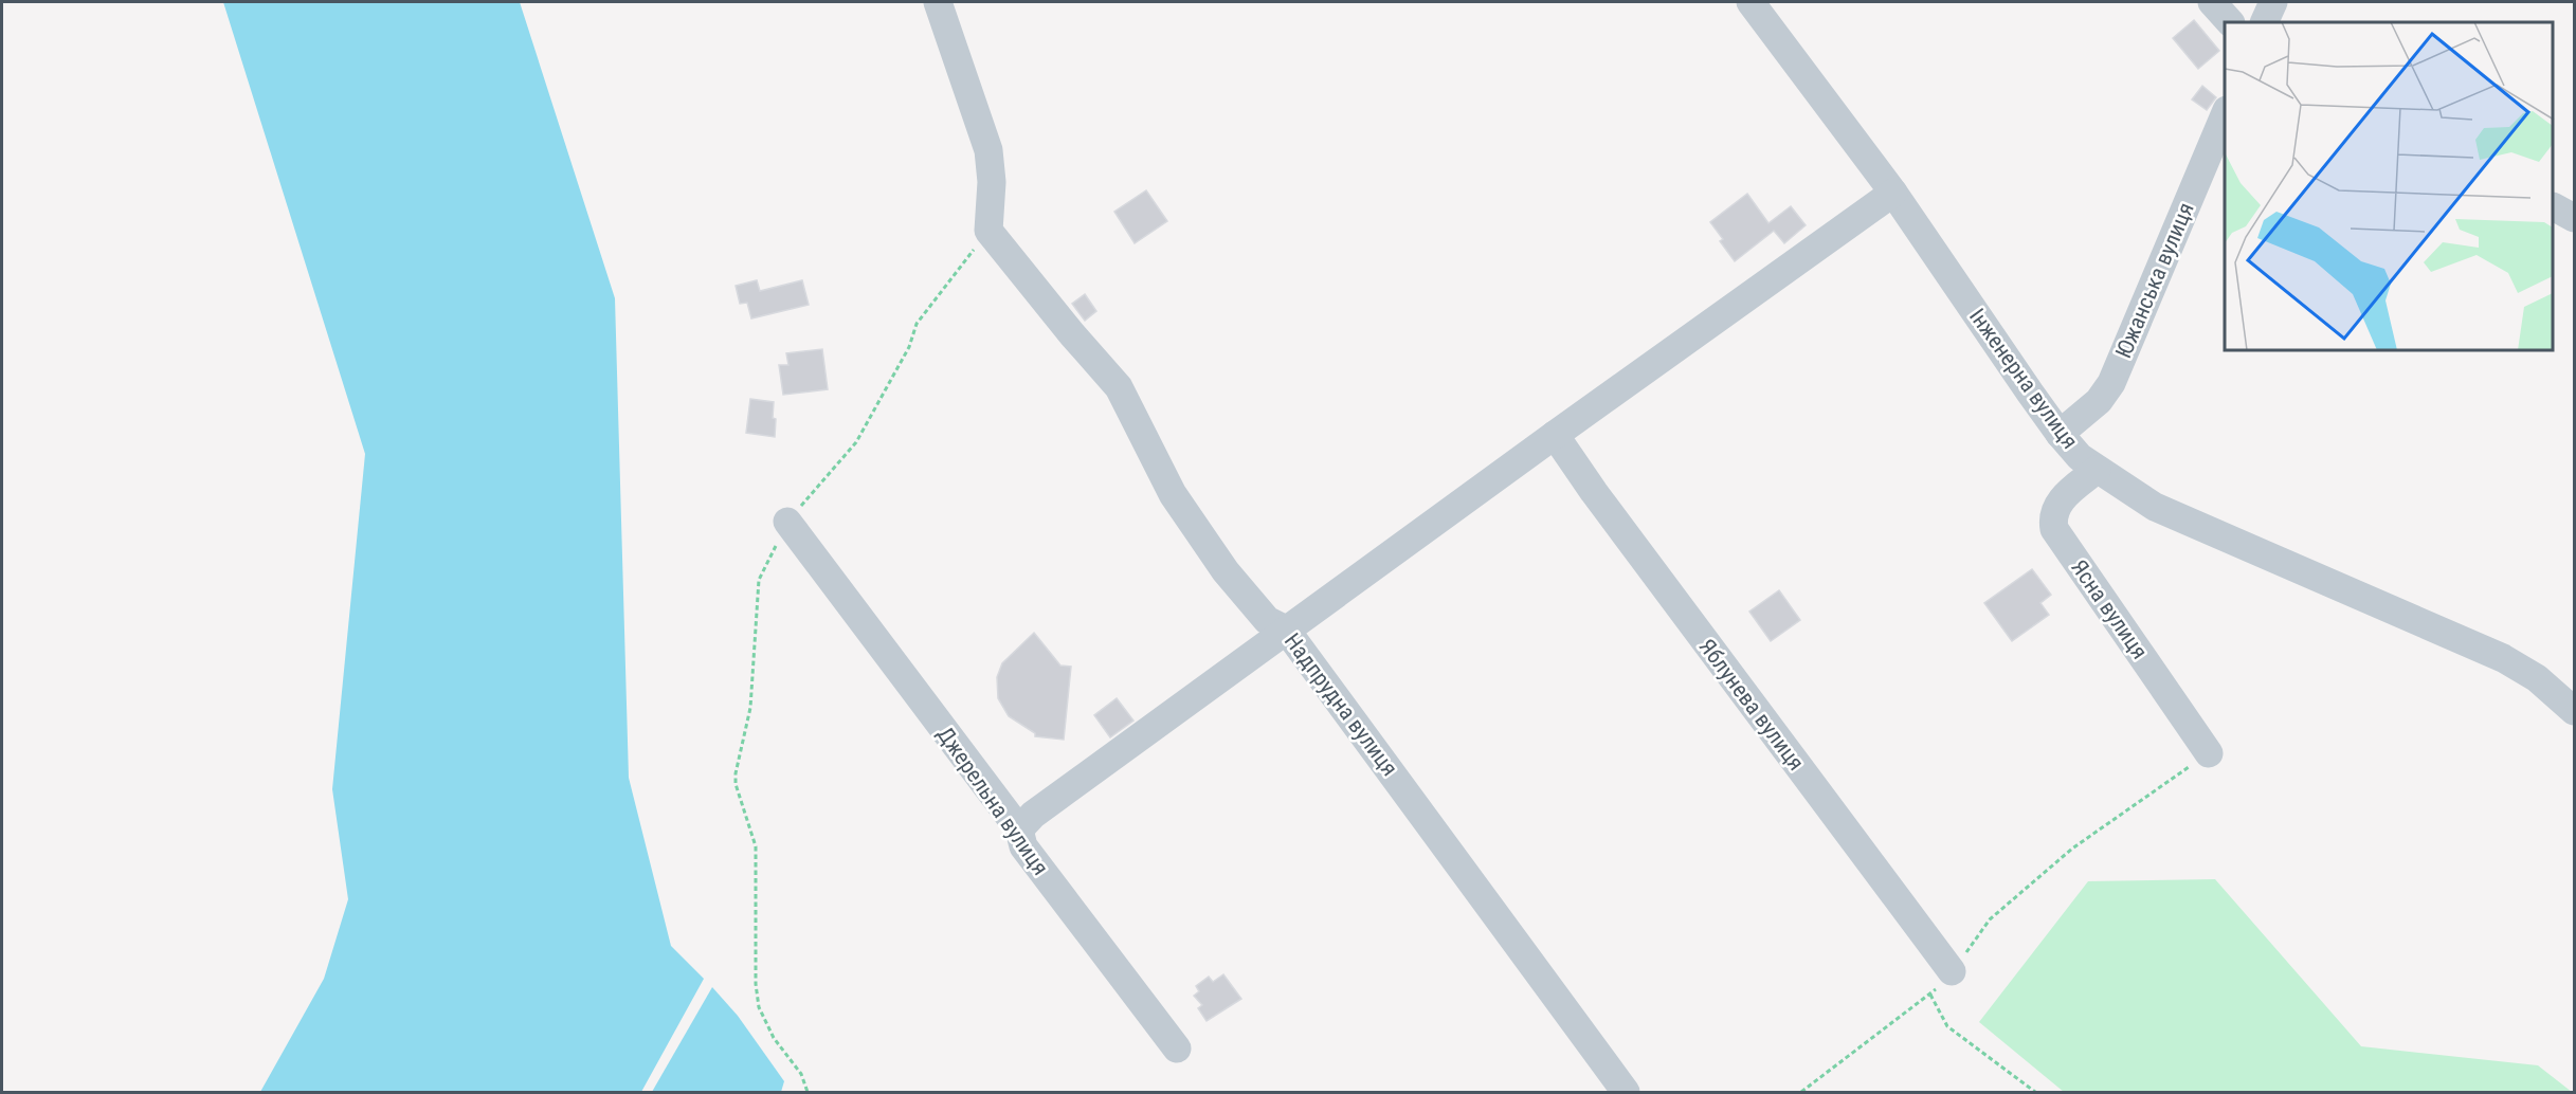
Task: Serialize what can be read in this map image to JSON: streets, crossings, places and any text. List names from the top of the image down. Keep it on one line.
{"streets":{"street":["Южанська вулиця","Інженерна вулиця","Ясна вулиця","Надпрудна вулиця","Яблунева вулиця","Джерельна вулиця"]},"crossings":[["Южанська вулиця","Інженерна вулиця"],["Інженерна вулиця","Ясна вулиця"]]}
